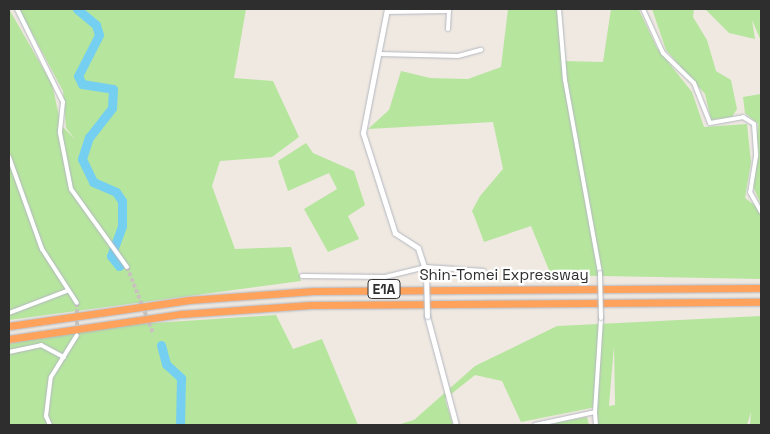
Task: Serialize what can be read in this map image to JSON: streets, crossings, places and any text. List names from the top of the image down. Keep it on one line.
{"streets":{"highway":["Shin-Tomei Expressway","E1A"]}}
